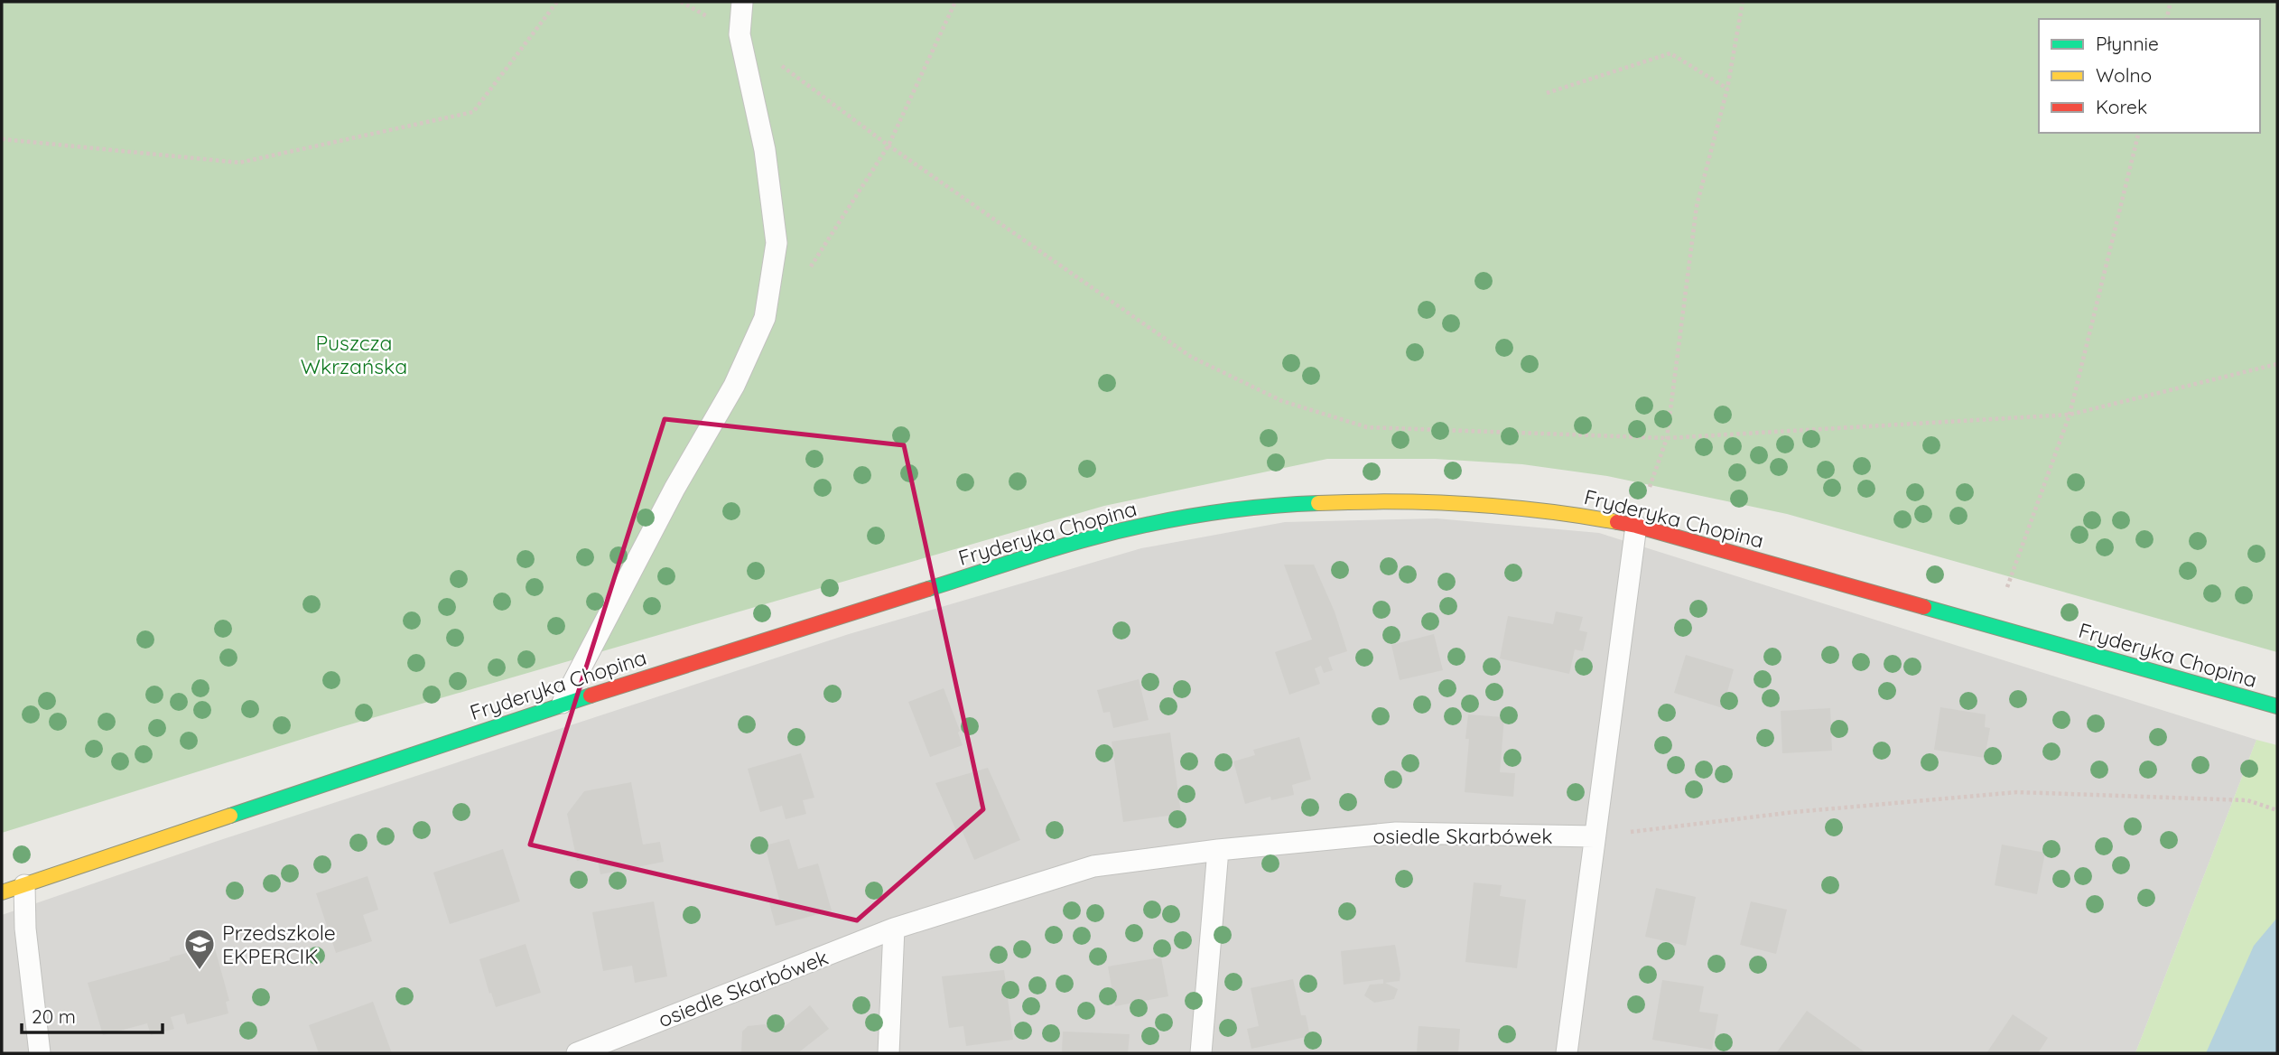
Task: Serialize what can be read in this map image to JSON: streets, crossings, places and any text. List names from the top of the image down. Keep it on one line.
{"streets":{"street":["Fryderyka Chopina"],"lane":["osiedle Skarbówek"]},"parks":["Puszcza Wkrzańska"],"places":{"school or university":["Przedszkole EKPERCIK"]},"legend":["Płynnie","Wolno","Korek"],"scale_bar":"20 m"}
